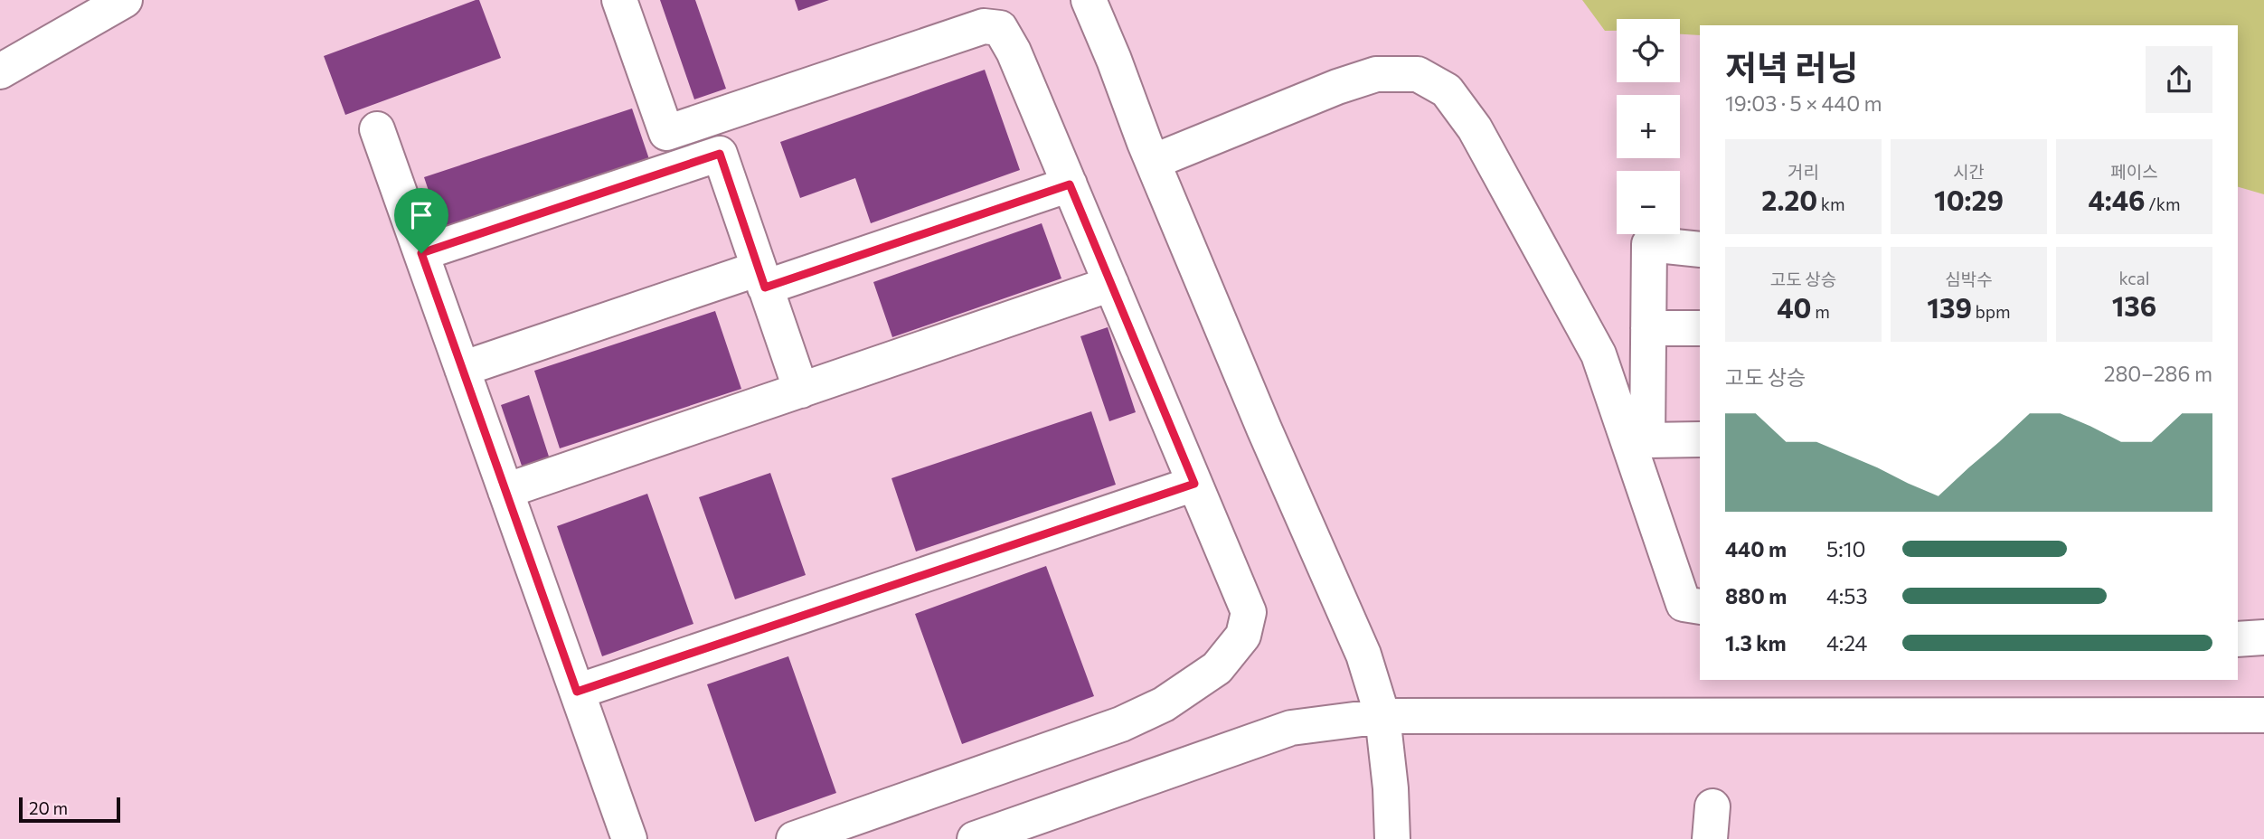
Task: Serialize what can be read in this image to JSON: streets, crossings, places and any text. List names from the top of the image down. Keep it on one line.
{"scale_bar":"20 m","page":{"map_buttons":["+","−"],"heading":["저녁 러닝","19:03 · 5 × 440 m"],"stats":[["거리","2.20 km"],["시간","10:29"],["페이스","4:46 /km"],["고도 상승","40 m"],["심박수","139 bpm"],["kcal","136"]],"chart":["고도 상승","280–286 m"],"list":[{"name":"440 m","note":"5:10"},{"name":"880 m","note":"4:53"},{"name":"1.3 km","note":"4:24"}],"scale":"20 m"}}
